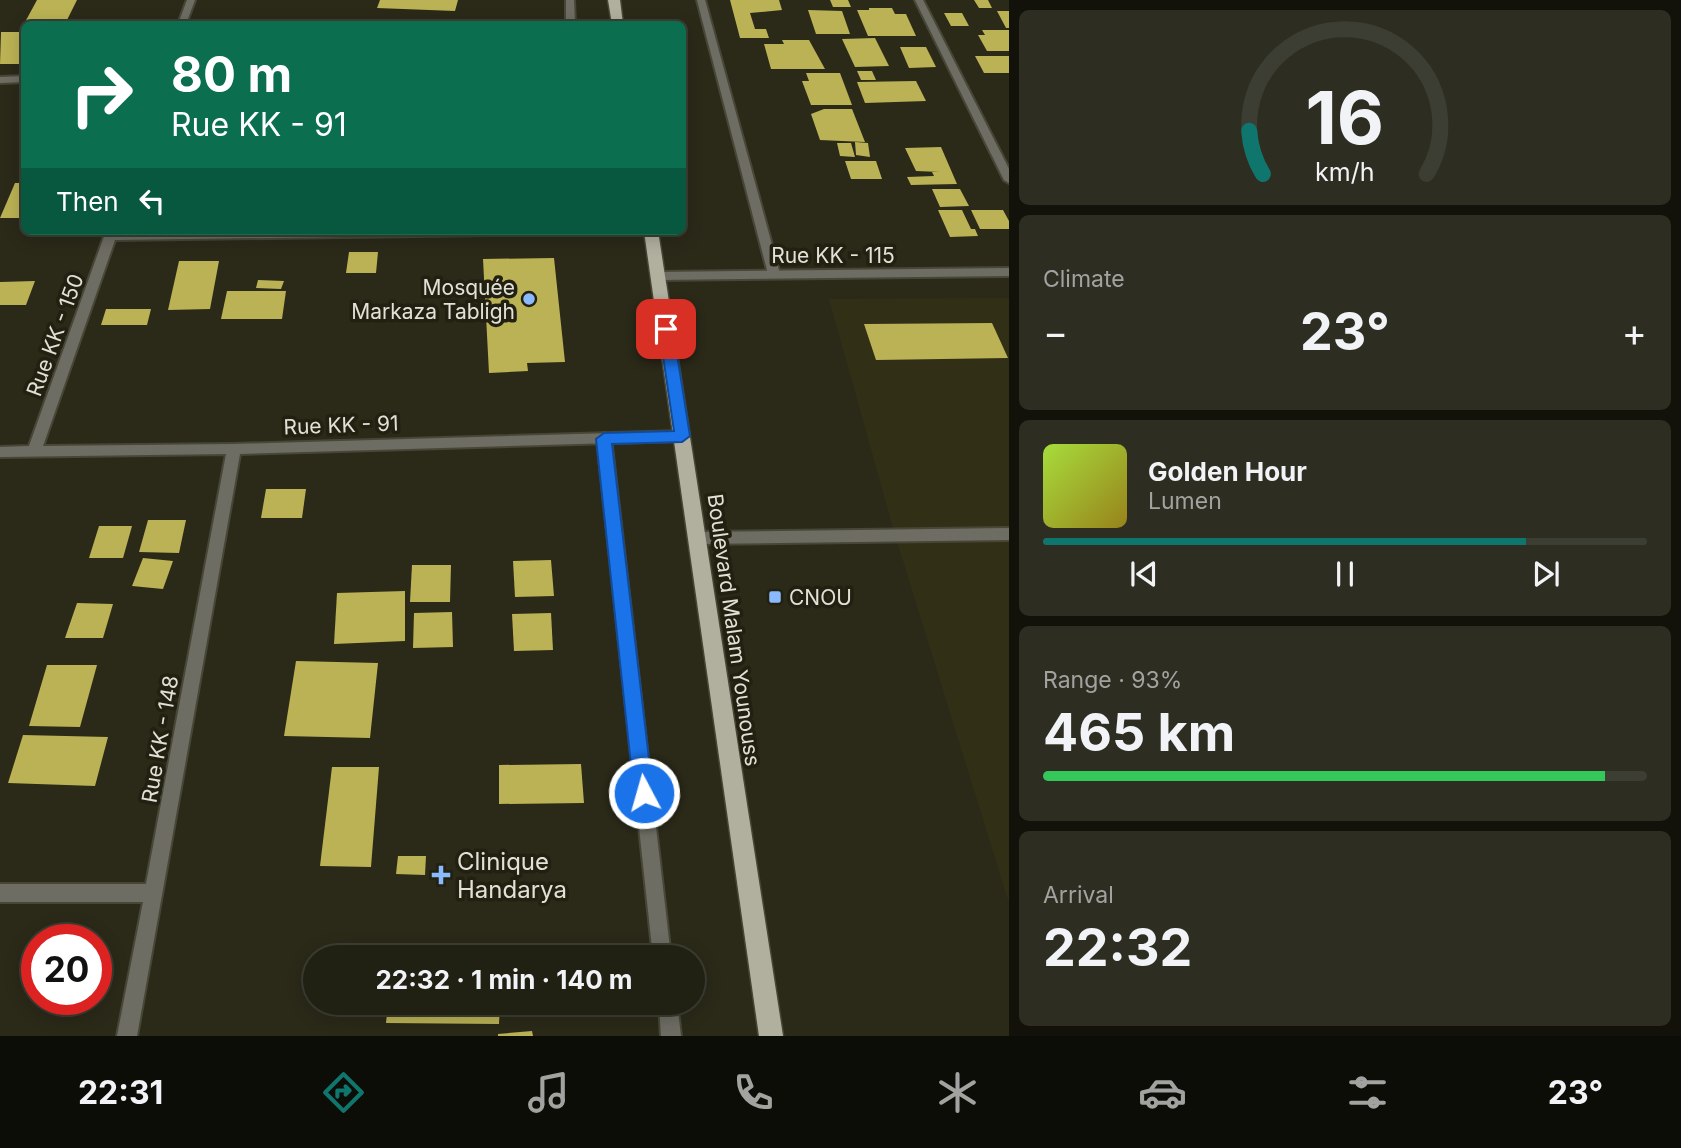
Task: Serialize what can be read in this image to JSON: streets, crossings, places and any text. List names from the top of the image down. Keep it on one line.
{"streets":{"main road":["Boulevard Malam Younouss"],"street":["Rue KK - 115","Rue KK - 150","Rue KK - 91","Rue KK - 148"]},"crossings":[["Rue KK - 115","Boulevard Malam Younouss"],["Rue KK - 150","Rue KK - 91"],["Rue KK - 91","Boulevard Malam Younouss"],["Rue KK - 91","Rue KK - 148"]],"places":{"other":["Mosquée Markaza Tabligh"],"transit":["CNOU"],"health":["Clinique Handarya"]},"page":{"turn":["80 m","Rue KK - 91"],"then":"Then","tile":["Climate",["Range · 93%","465 km"],["Arrival","22:32"]],"heat":["−","23°","+"],"song":["Golden Hour","Lumen"],"limit":"20","trip":"22:32 · 1 min · 140 m","tabs":["22:31","23°"],"gauge":["16","km/h"]}}
